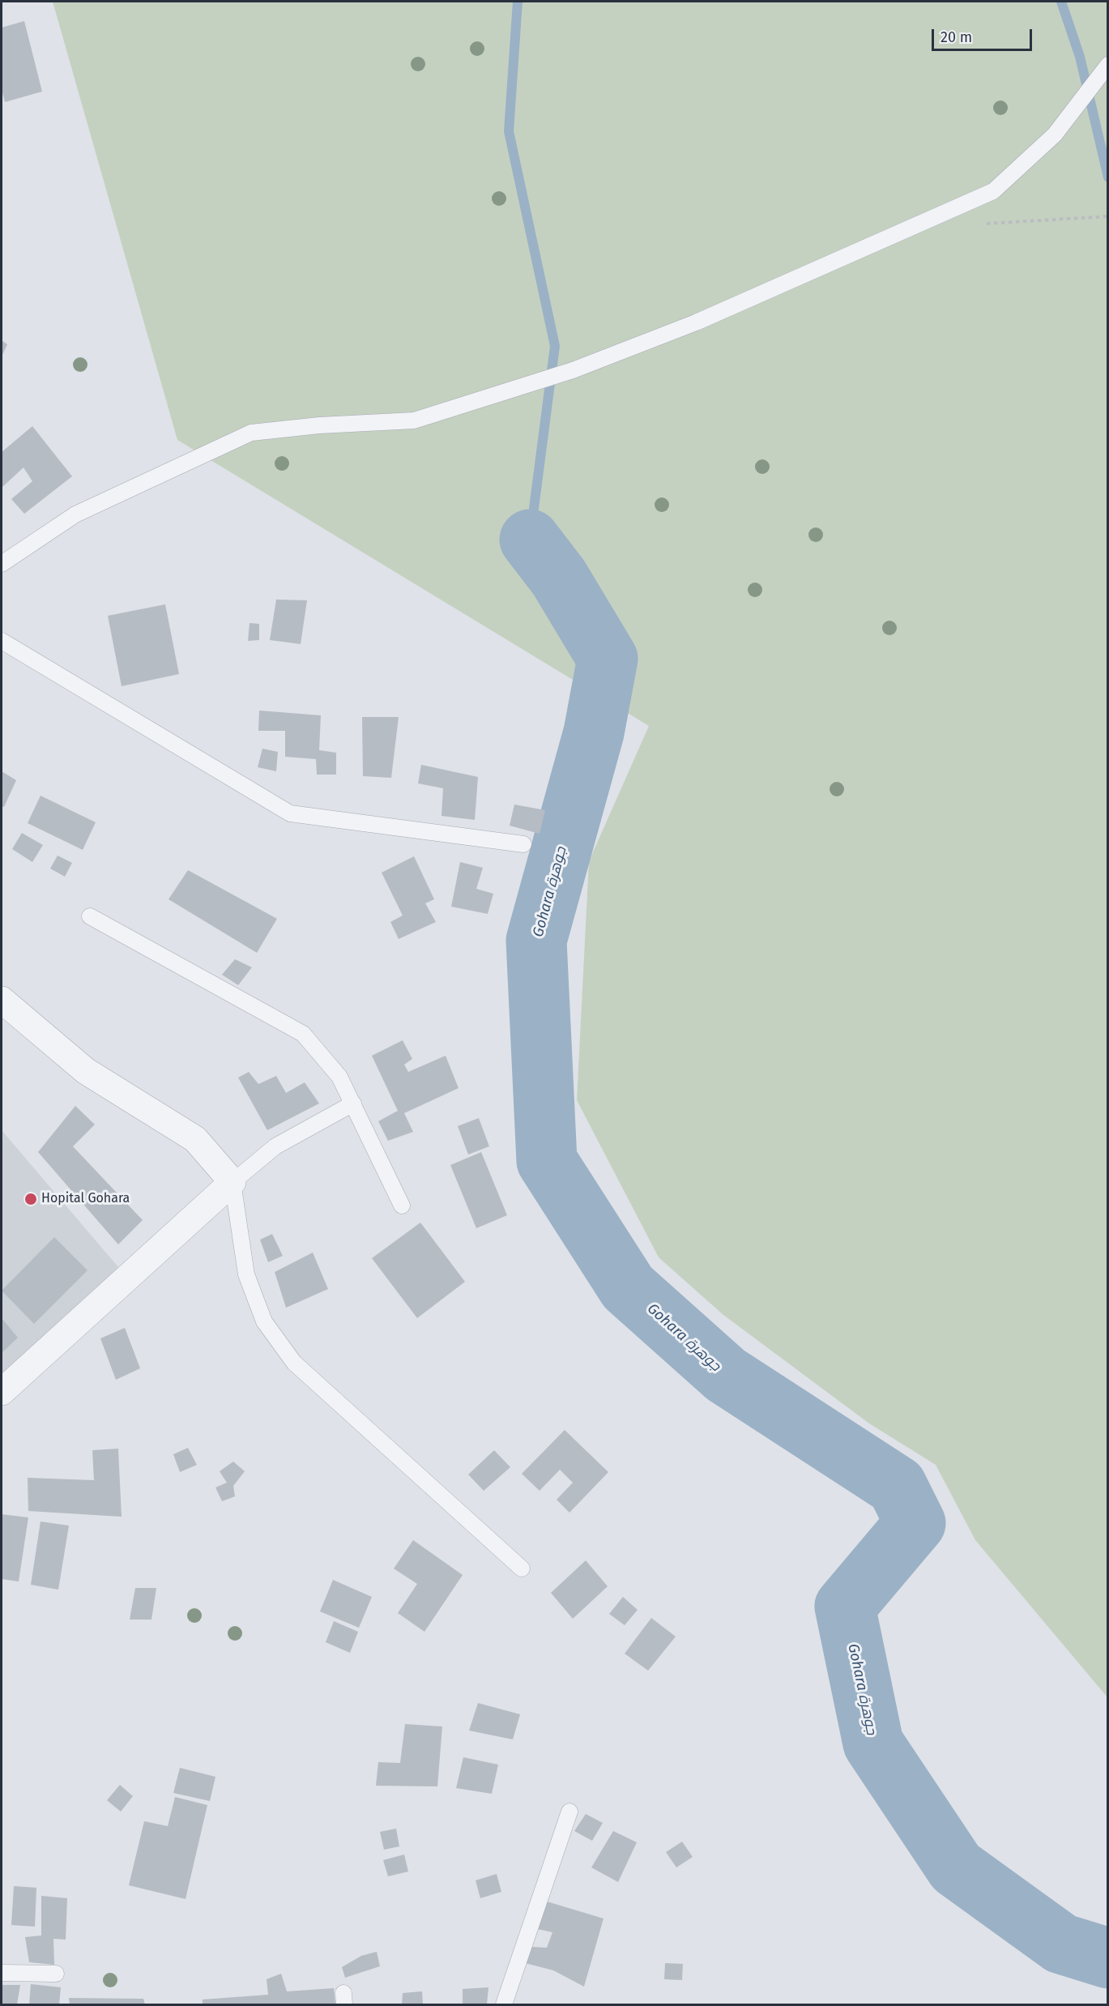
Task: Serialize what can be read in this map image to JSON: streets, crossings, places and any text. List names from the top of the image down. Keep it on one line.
{"water":["Gohara جوهرة"],"places":["Hopital Gohara"],"scale_bar":"20 m"}
